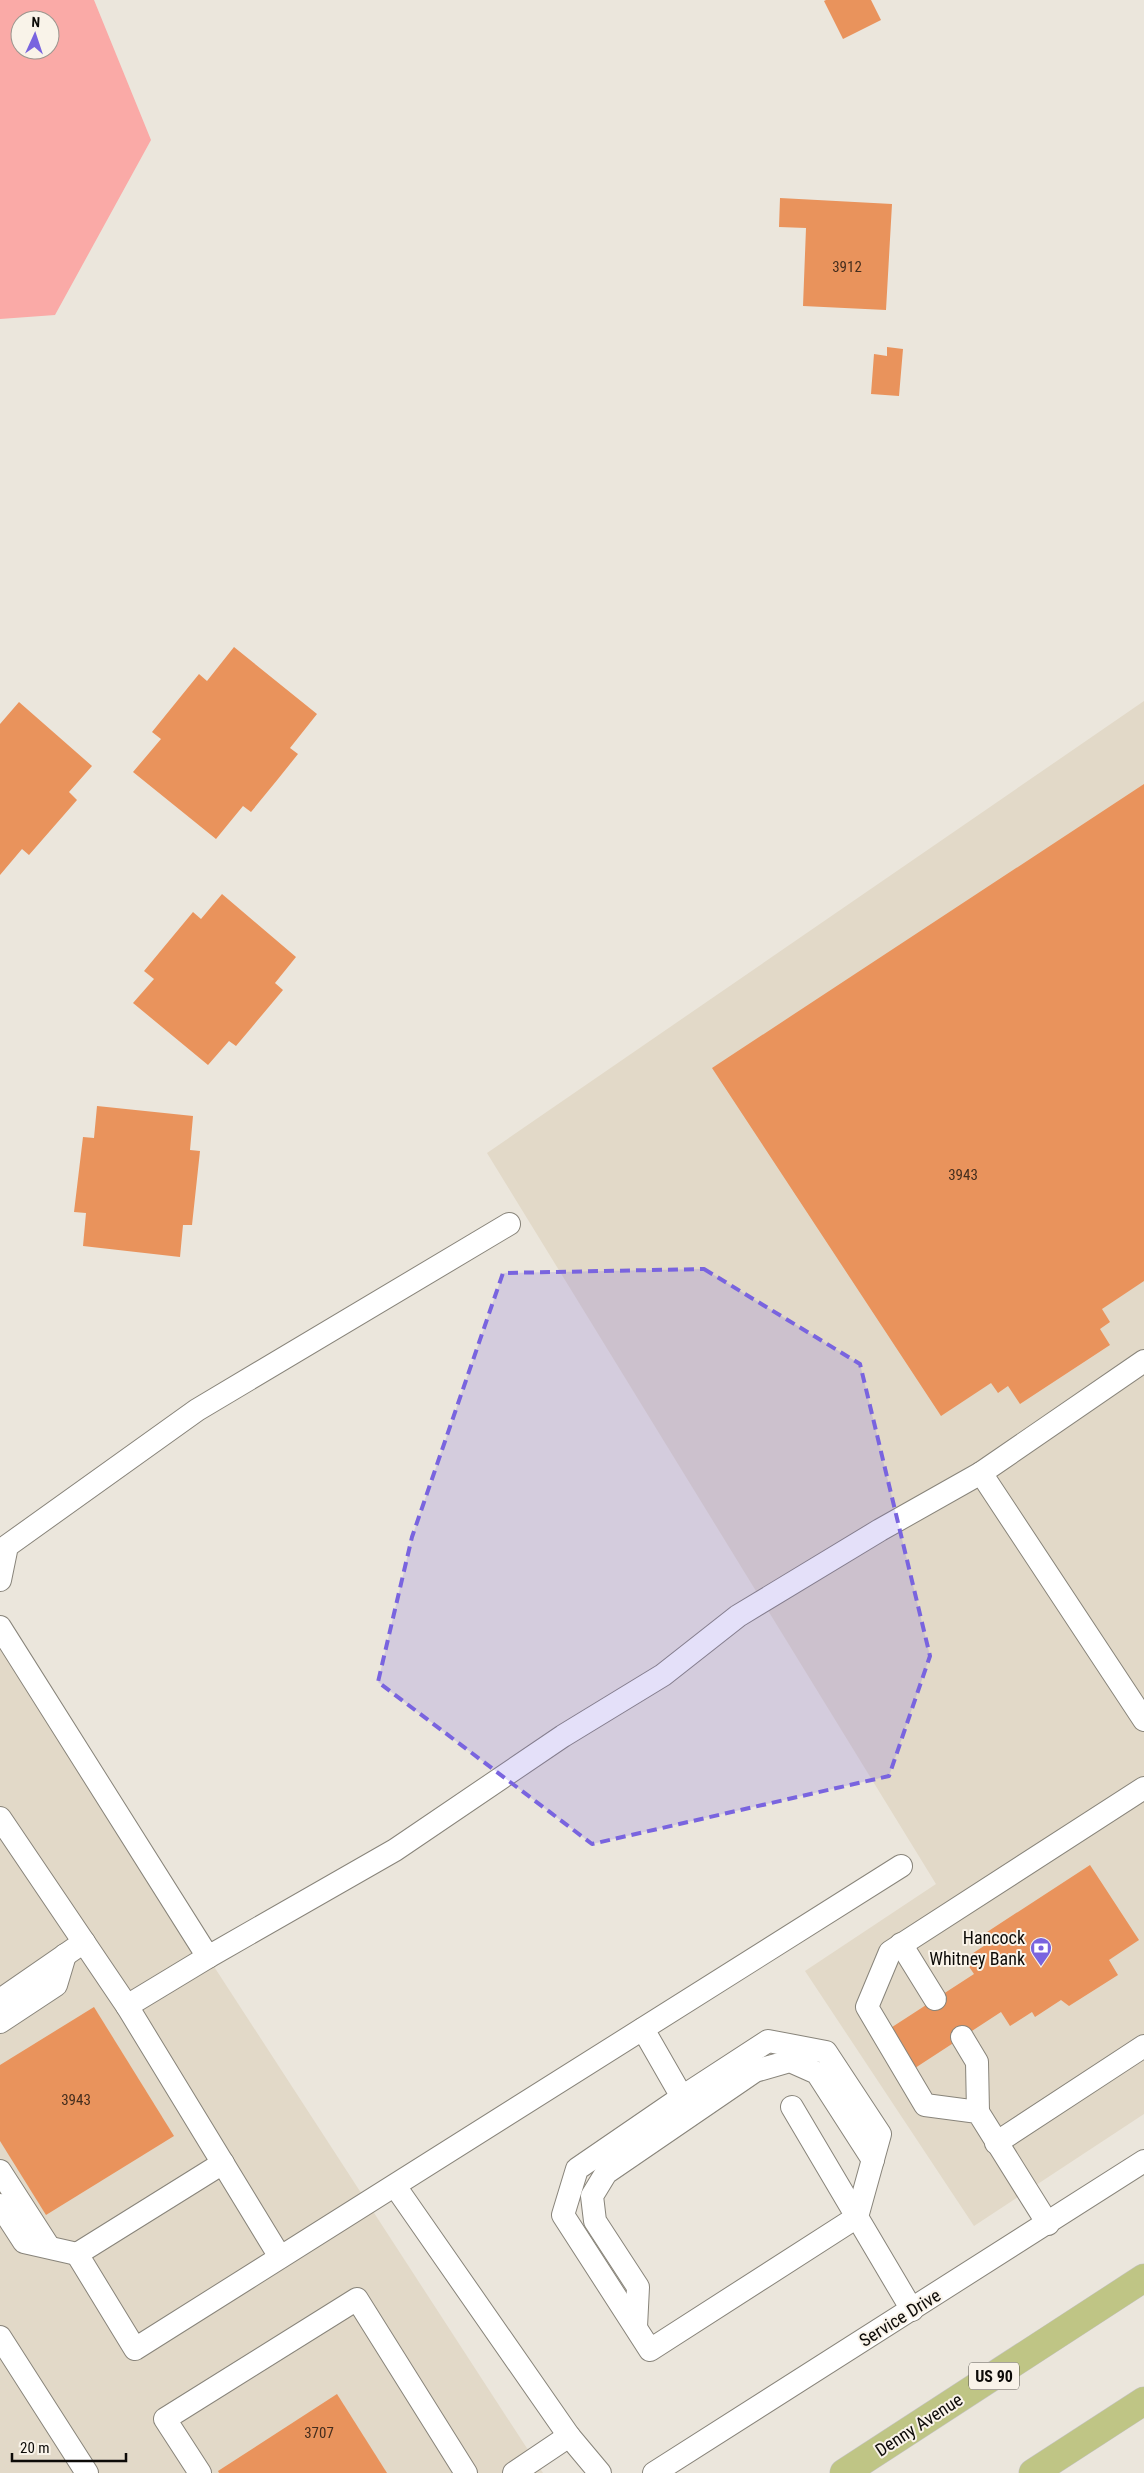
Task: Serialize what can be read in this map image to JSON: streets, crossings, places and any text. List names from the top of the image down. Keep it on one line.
{"streets":{"main road":["US 90","Denny Avenue"],"lane":["Service Drive"]},"places":{"bank":["Hancock Whitney Bank"]},"house_numbers":["3912","3943","3943","3707"],"scale_bar":"20 m","north":"top"}
